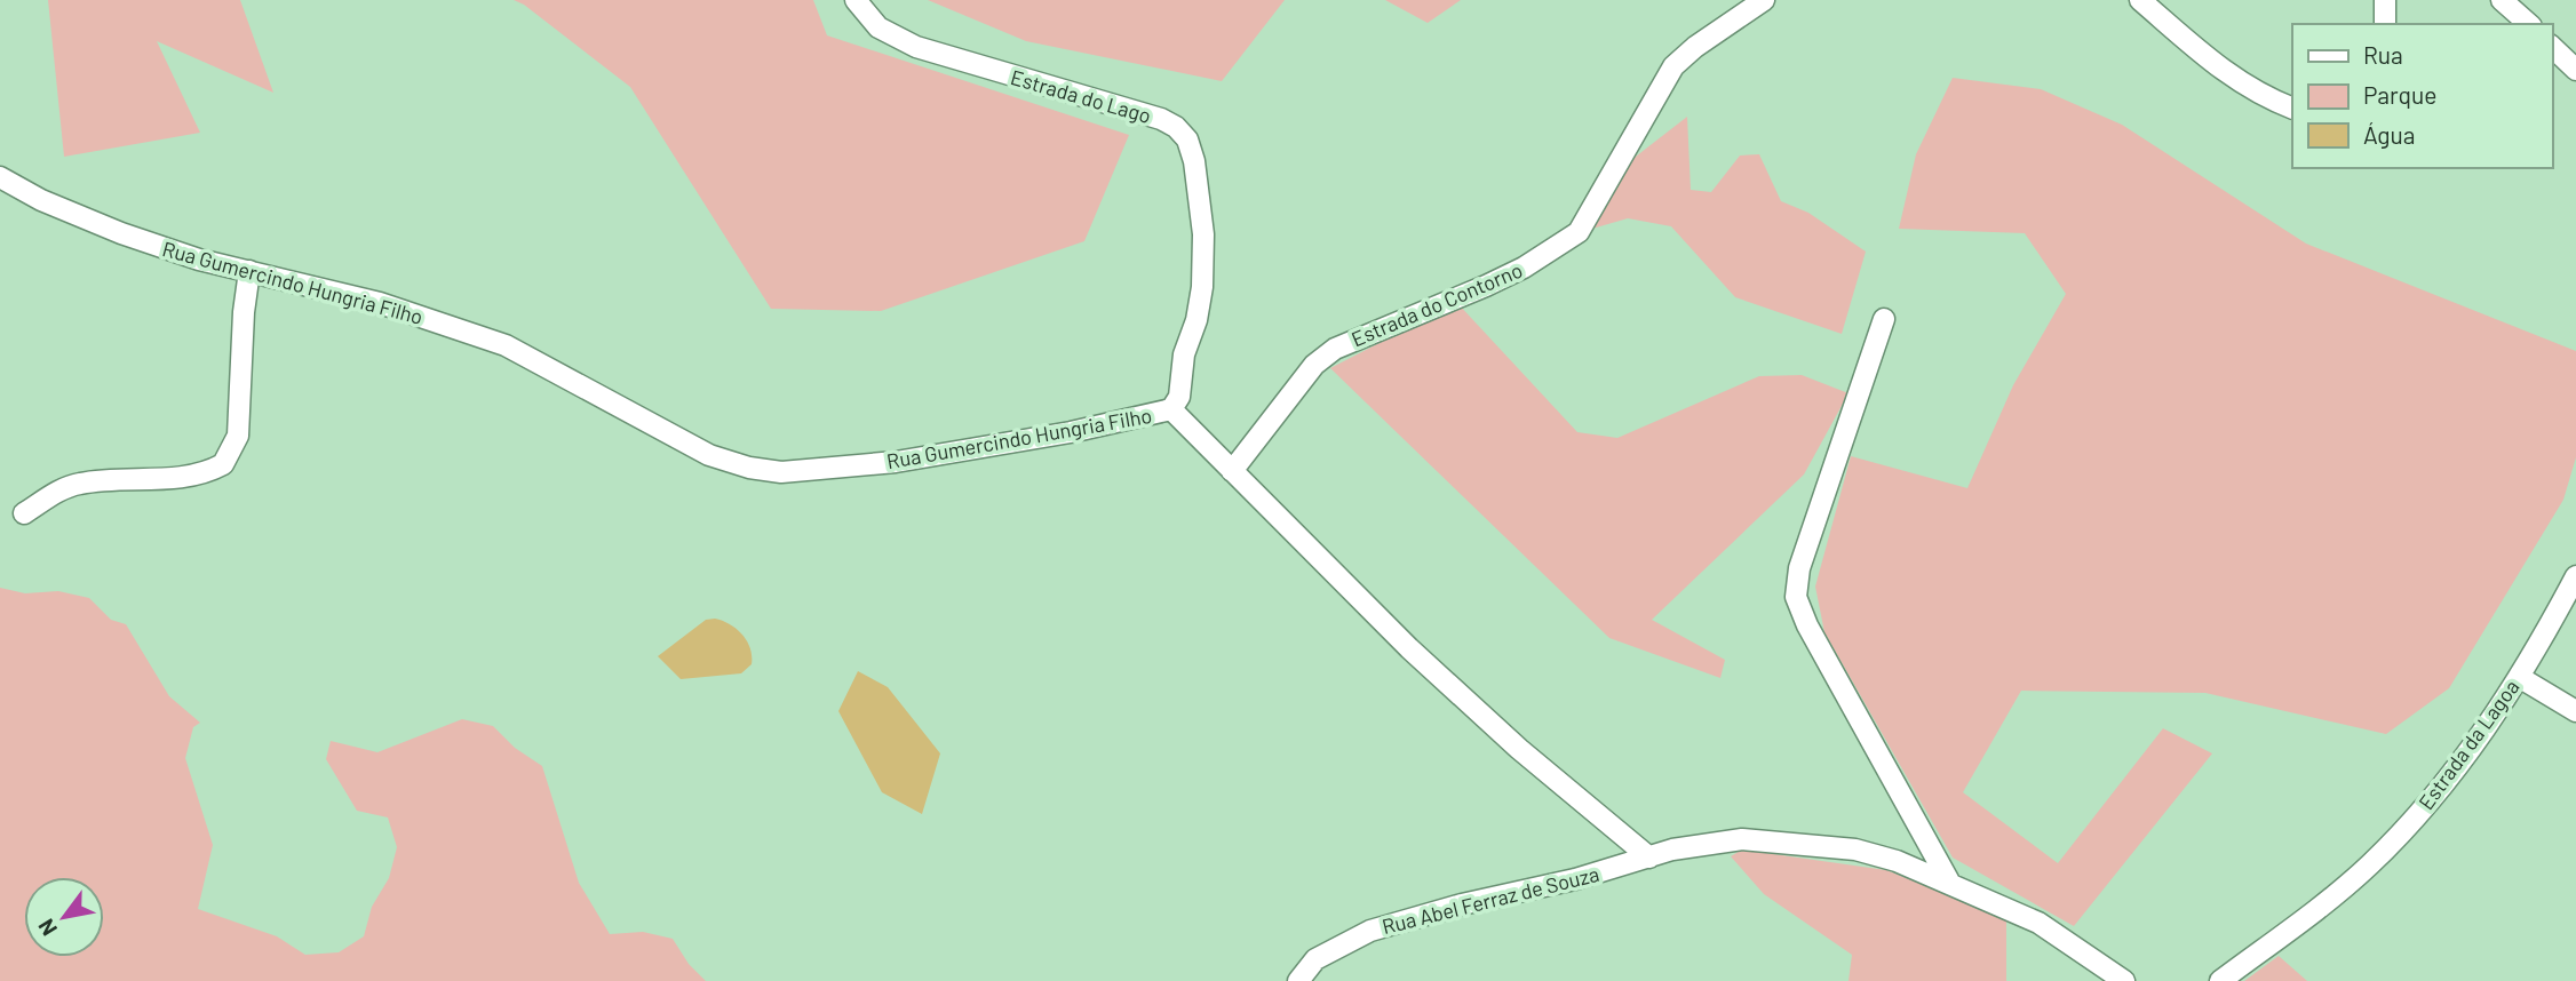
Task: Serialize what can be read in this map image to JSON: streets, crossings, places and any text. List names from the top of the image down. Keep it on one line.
{"streets":{"street":["Estrada do Lago","Rua Gumercindo Hungria Filho","Estrada do Contorno","Estrada da Lagoa","Rua Abel Ferraz de Souza"]},"crossings":[["Estrada do Lago","Rua Gumercindo Hungria Filho"],["Rua Gumercindo Hungria Filho","Estrada do Contorno"],["Rua Gumercindo Hungria Filho","Rua Abel Ferraz de Souza"]],"legend":["Rua","Parque","Água"],"north":"bottom left"}
